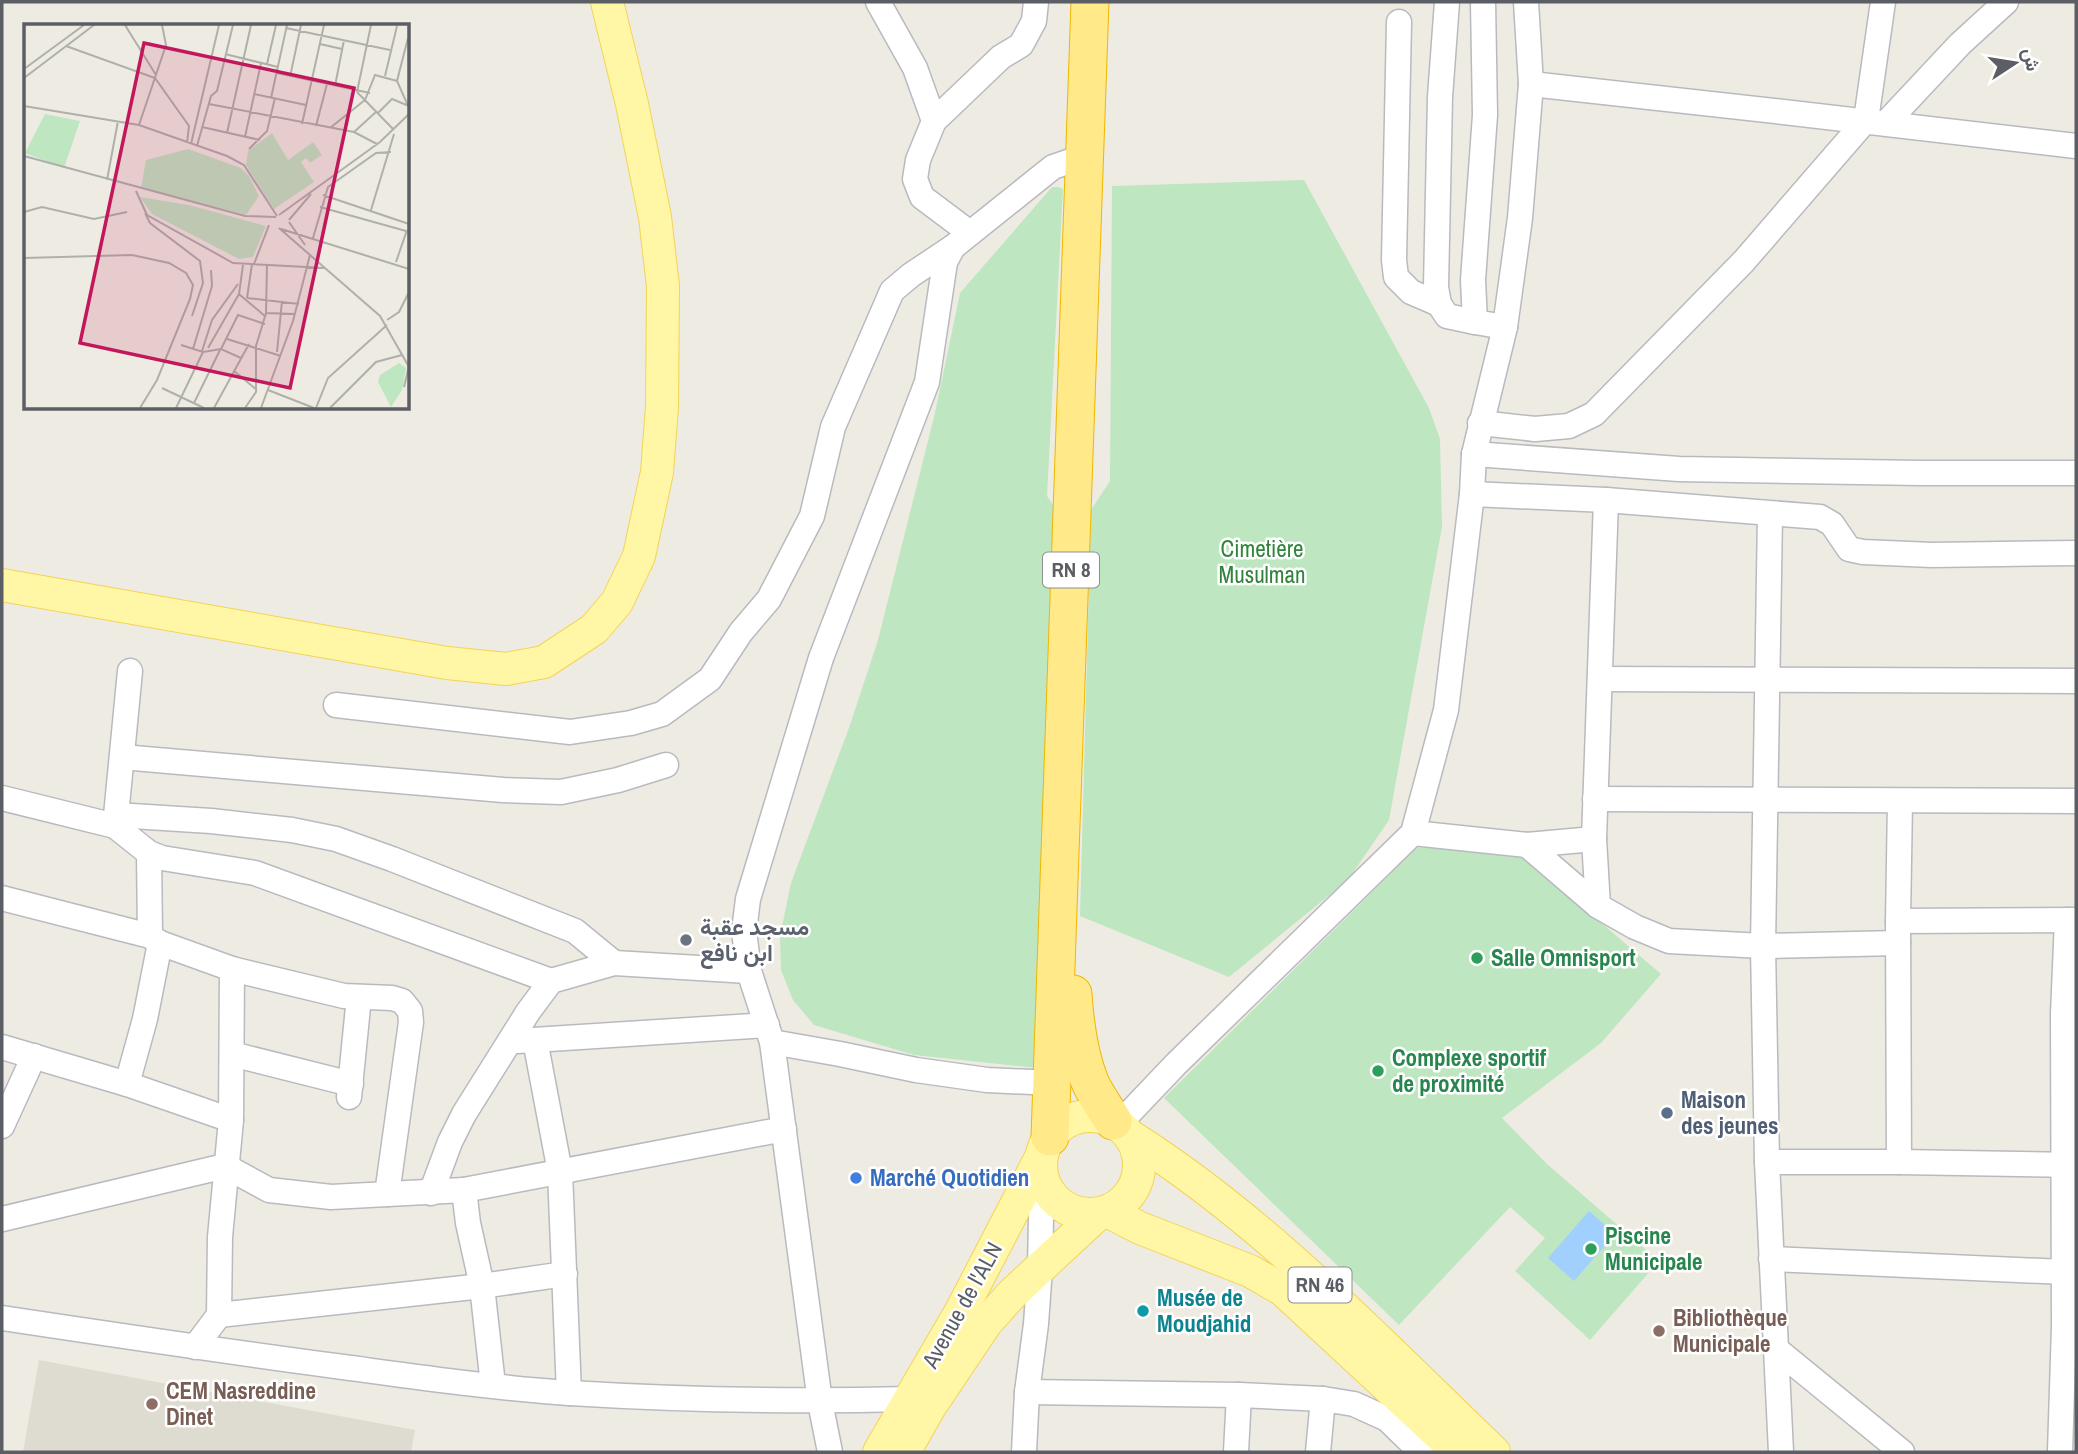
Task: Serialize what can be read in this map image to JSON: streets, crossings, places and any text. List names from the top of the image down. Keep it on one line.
{"streets":{"highway":["RN 8"],"main road":["RN 46","Avenue de l'ALN"]},"crossings":[["RN 8","RN 46"],["RN 8","Avenue de l'ALN"],["RN 46","Avenue de l'ALN"]],"parks":["Cimetière Musulman"],"places":["مسجد عقبة ابن نافع","Salle Omnisport","Complexe sportif de proximité","Maison des jeunes","Marché Quotidien","Piscine Municipale","Musée de Moudjahid","Bibliothèque Municipale","CEM Nasreddine Dinet"],"north":"right"}
